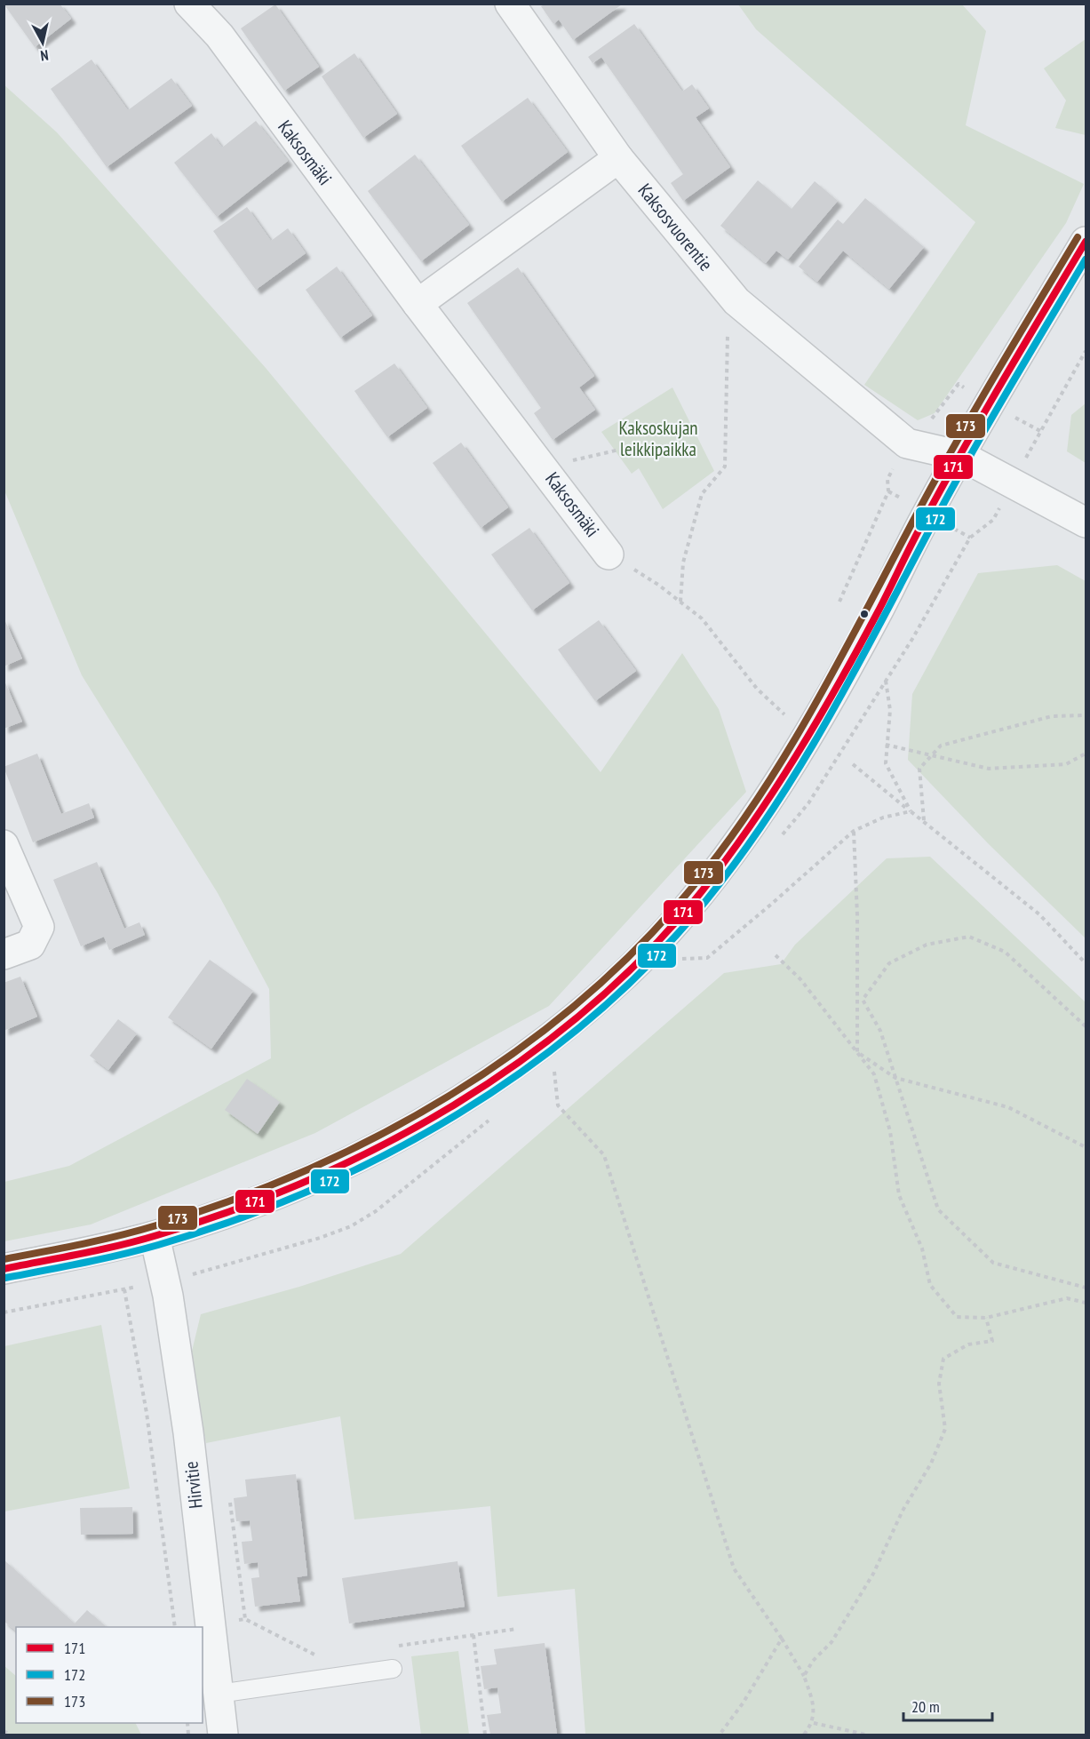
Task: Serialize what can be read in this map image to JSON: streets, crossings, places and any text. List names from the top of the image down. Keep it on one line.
{"streets":{"street":["Kaksosmäki","Kaksosvuorentie","Hirvitie"]},"parks":["Kaksoskujan leikkipaikka"],"lines":["transit line 173","transit line 171","transit line 172"],"legend":["171","172","173"],"scale_bar":"20 m","north":"bottom"}
